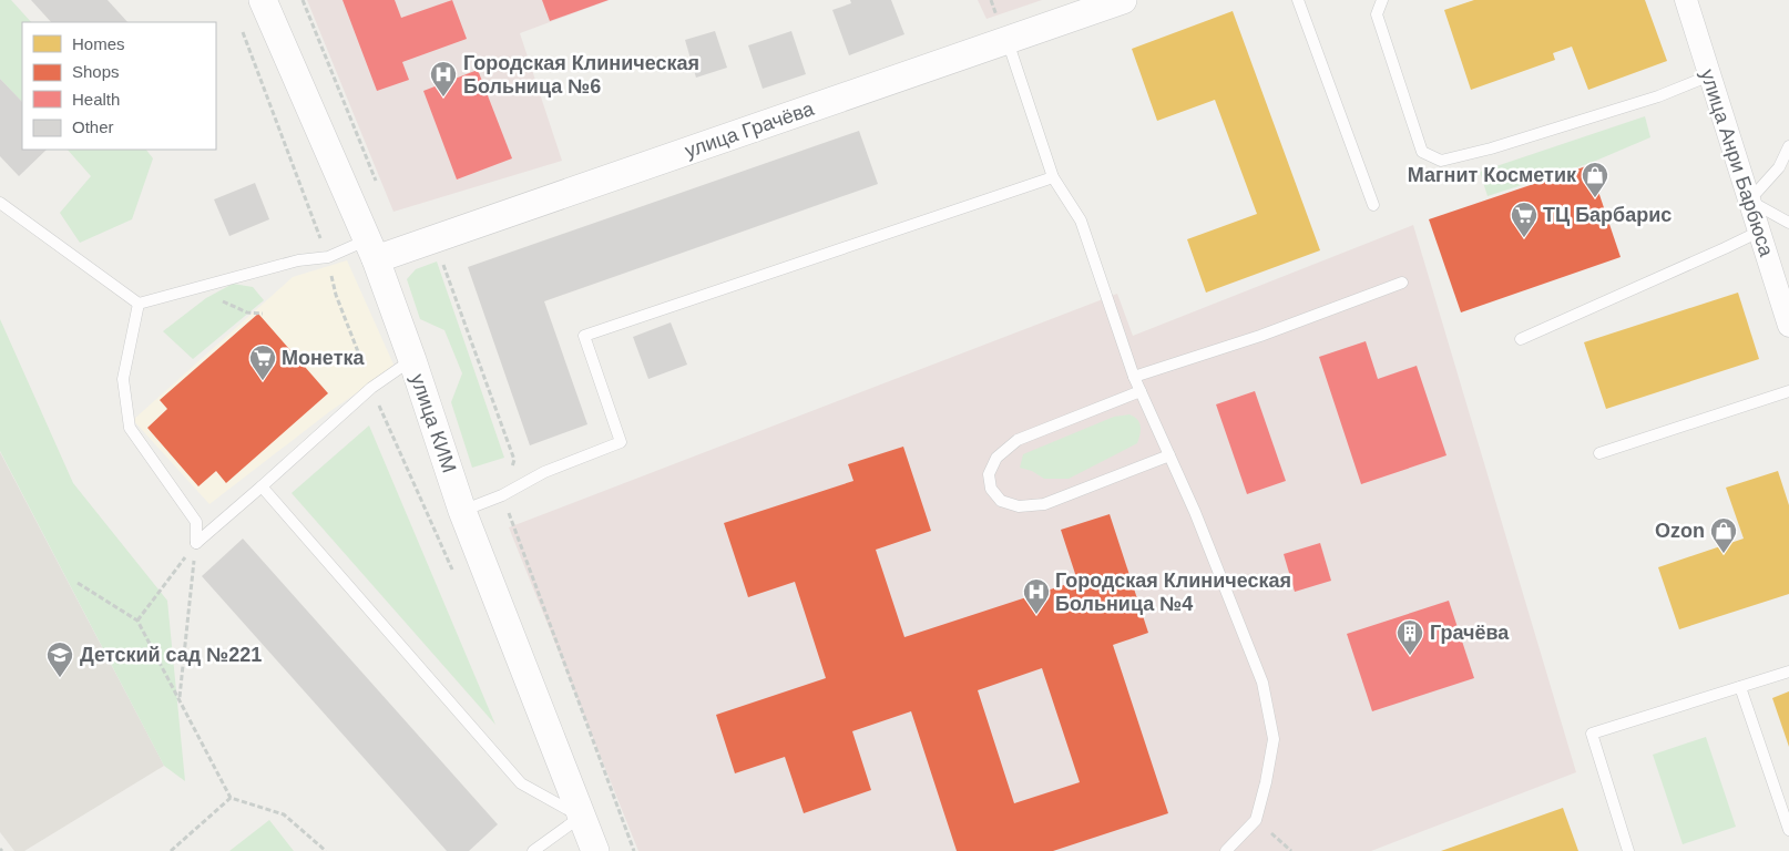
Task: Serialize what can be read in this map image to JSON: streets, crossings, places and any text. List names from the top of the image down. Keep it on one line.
{"streets":{"street":["улица Грачёва","улица Анри Барбюса","улица КИМ"]},"crossings":[["улица Грачёва","улица КИМ"]],"places":{"hospital":["Городская Клиническая Больница №6","Городская Клиническая Больница №4"],"shop":["Магнит Косметик","Ozon"],"supermarket":["ТЦ Барбарис","Монетка"],"building":["Грачёва"],"school or university":["Детский сад №221"]},"legend":["Homes","Shops","Health","Other"]}
